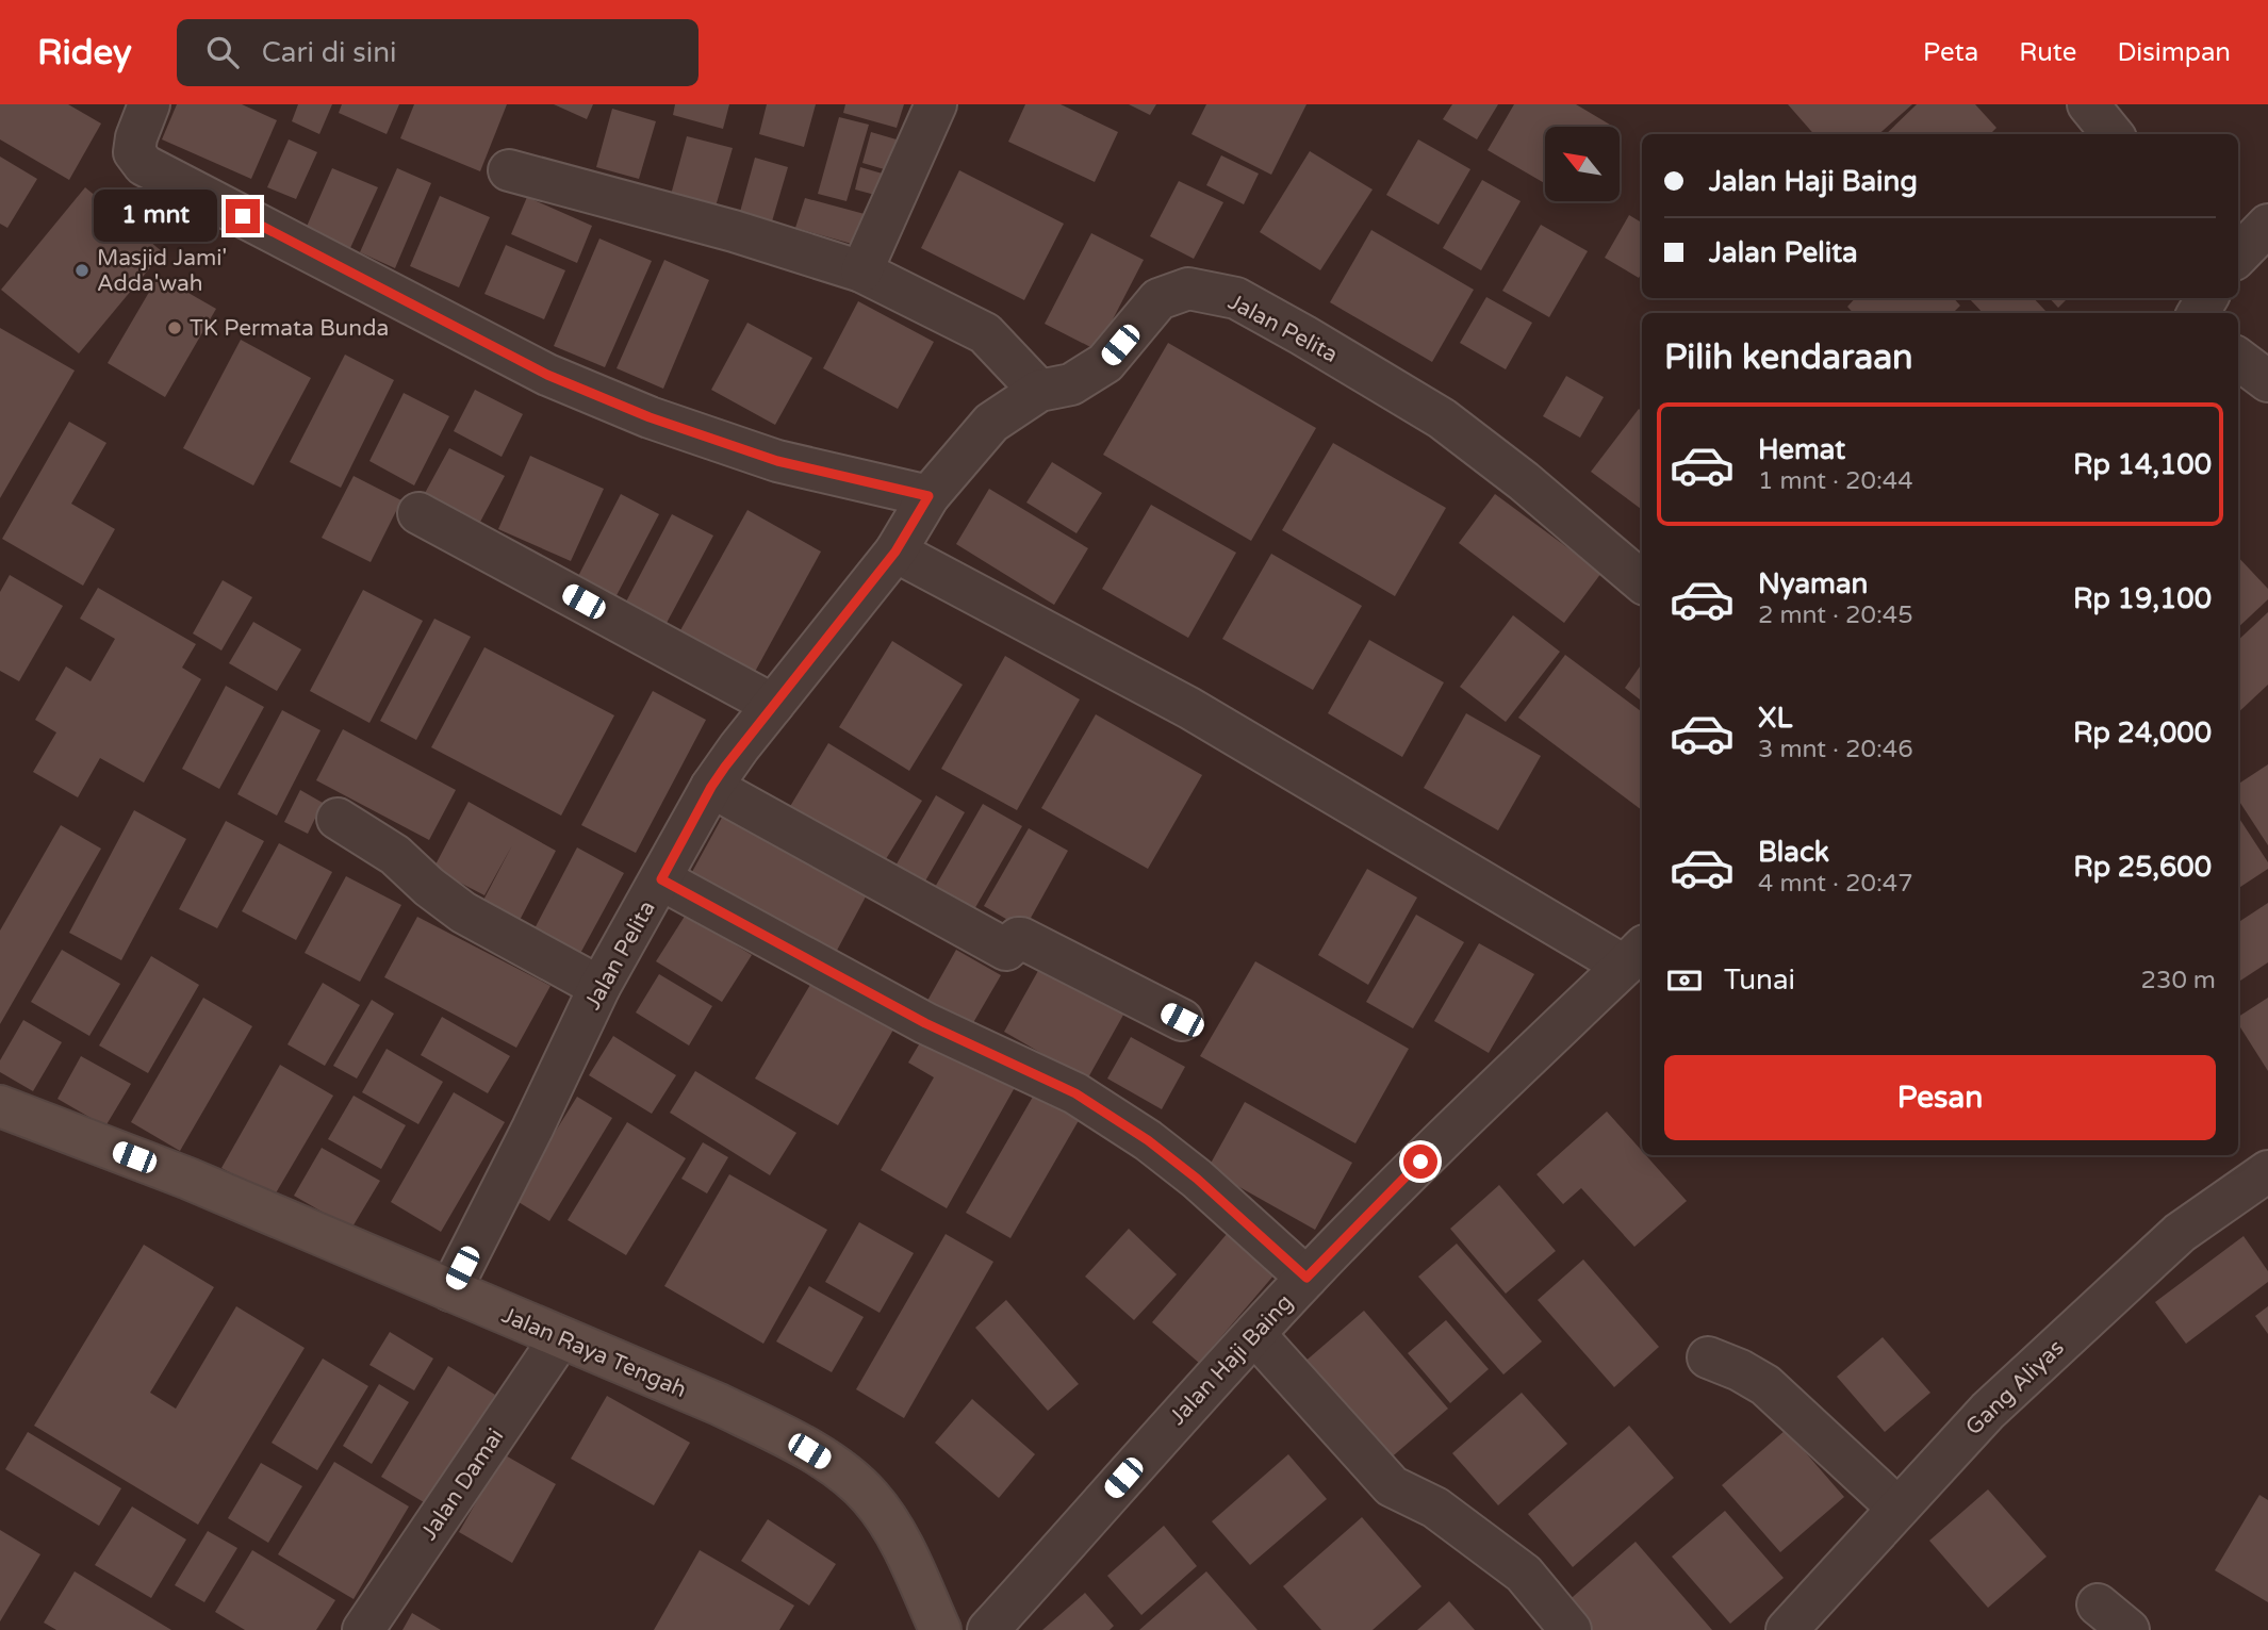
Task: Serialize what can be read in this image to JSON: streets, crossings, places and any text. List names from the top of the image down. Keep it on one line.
{"streets":{"street":["Jalan Pelita","Jalan Raya Tengah","Jalan Haji Baing","Gang Aliyas","Jalan Damai"]},"crossings":[["Jalan Pelita","Jalan Raya Tengah"],["Jalan Raya Tengah","Jalan Damai"]],"places":["Masjid Jami' Adda'wah","TK Permata Bunda"],"north":"top left","page":{"header":"Ridey","search":"Cari di sini","nav":["Peta","Rute","Disimpan"],"banner":["Jalan Haji Baing","Jalan Pelita"],"bubble":"1 mnt","heading":"Pilih kendaraan","list":[{"name":"Hemat","note":"1 mnt · 20:44","value":"Rp 14,100"},{"name":"Nyaman","note":"2 mnt · 20:45","value":"Rp 19,100"},{"name":"XL","note":"3 mnt · 20:46","value":"Rp 24,000"},{"name":"Black","note":"4 mnt · 20:47","value":"Rp 25,600"}],"pay":["Tunai","230 m"],"buttons":"Pesan"}}
